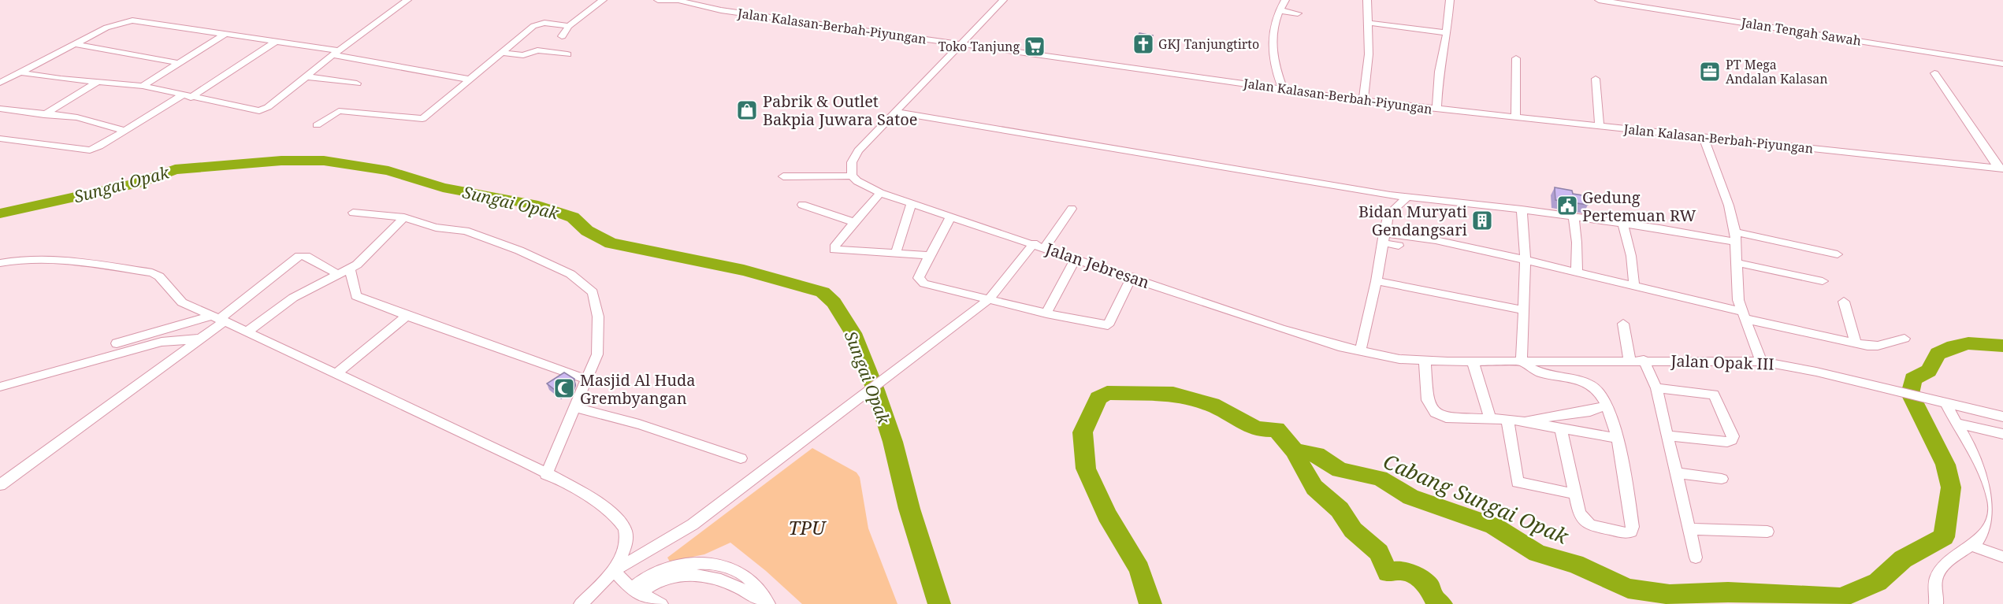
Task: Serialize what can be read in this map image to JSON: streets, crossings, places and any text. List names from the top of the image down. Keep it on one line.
{"streets":{"street":["Jalan Kalasan-Berbah-Piyungan","Jalan Tengah Sawah","Jalan Jebresan","Jalan Opak III"]},"crossings":[["Jalan Jebresan","Jalan Opak III"]],"water":["Sungai Opak","Cabang Sungai Opak"],"parks":["TPU"],"places":{"church":["GKJ Tanjungtirto"],"supermarket":["Toko Tanjung"],"office":["PT Mega Andalan Kalasan"],"shop":["Pabrik & Outlet Bakpia Juwara Satoe"],"public building":["Gedung Pertemuan RW"],"building":["Bidan Muryati Gendangsari"],"mosque":["Masjid Al Huda Grembyangan"]}}
